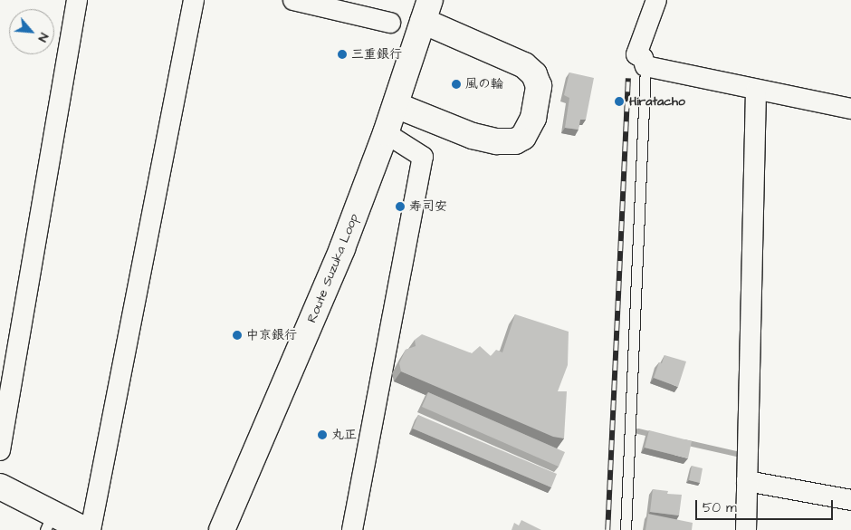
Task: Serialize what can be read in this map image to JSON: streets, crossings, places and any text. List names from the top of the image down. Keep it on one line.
{"streets":{"main road":["Route Suzuka Loop"]},"places":["三重銀行","風の輪","Hiratacho","寿司安","中京銀行","丸正"],"scale_bar":"50 m","north":"bottom right"}
